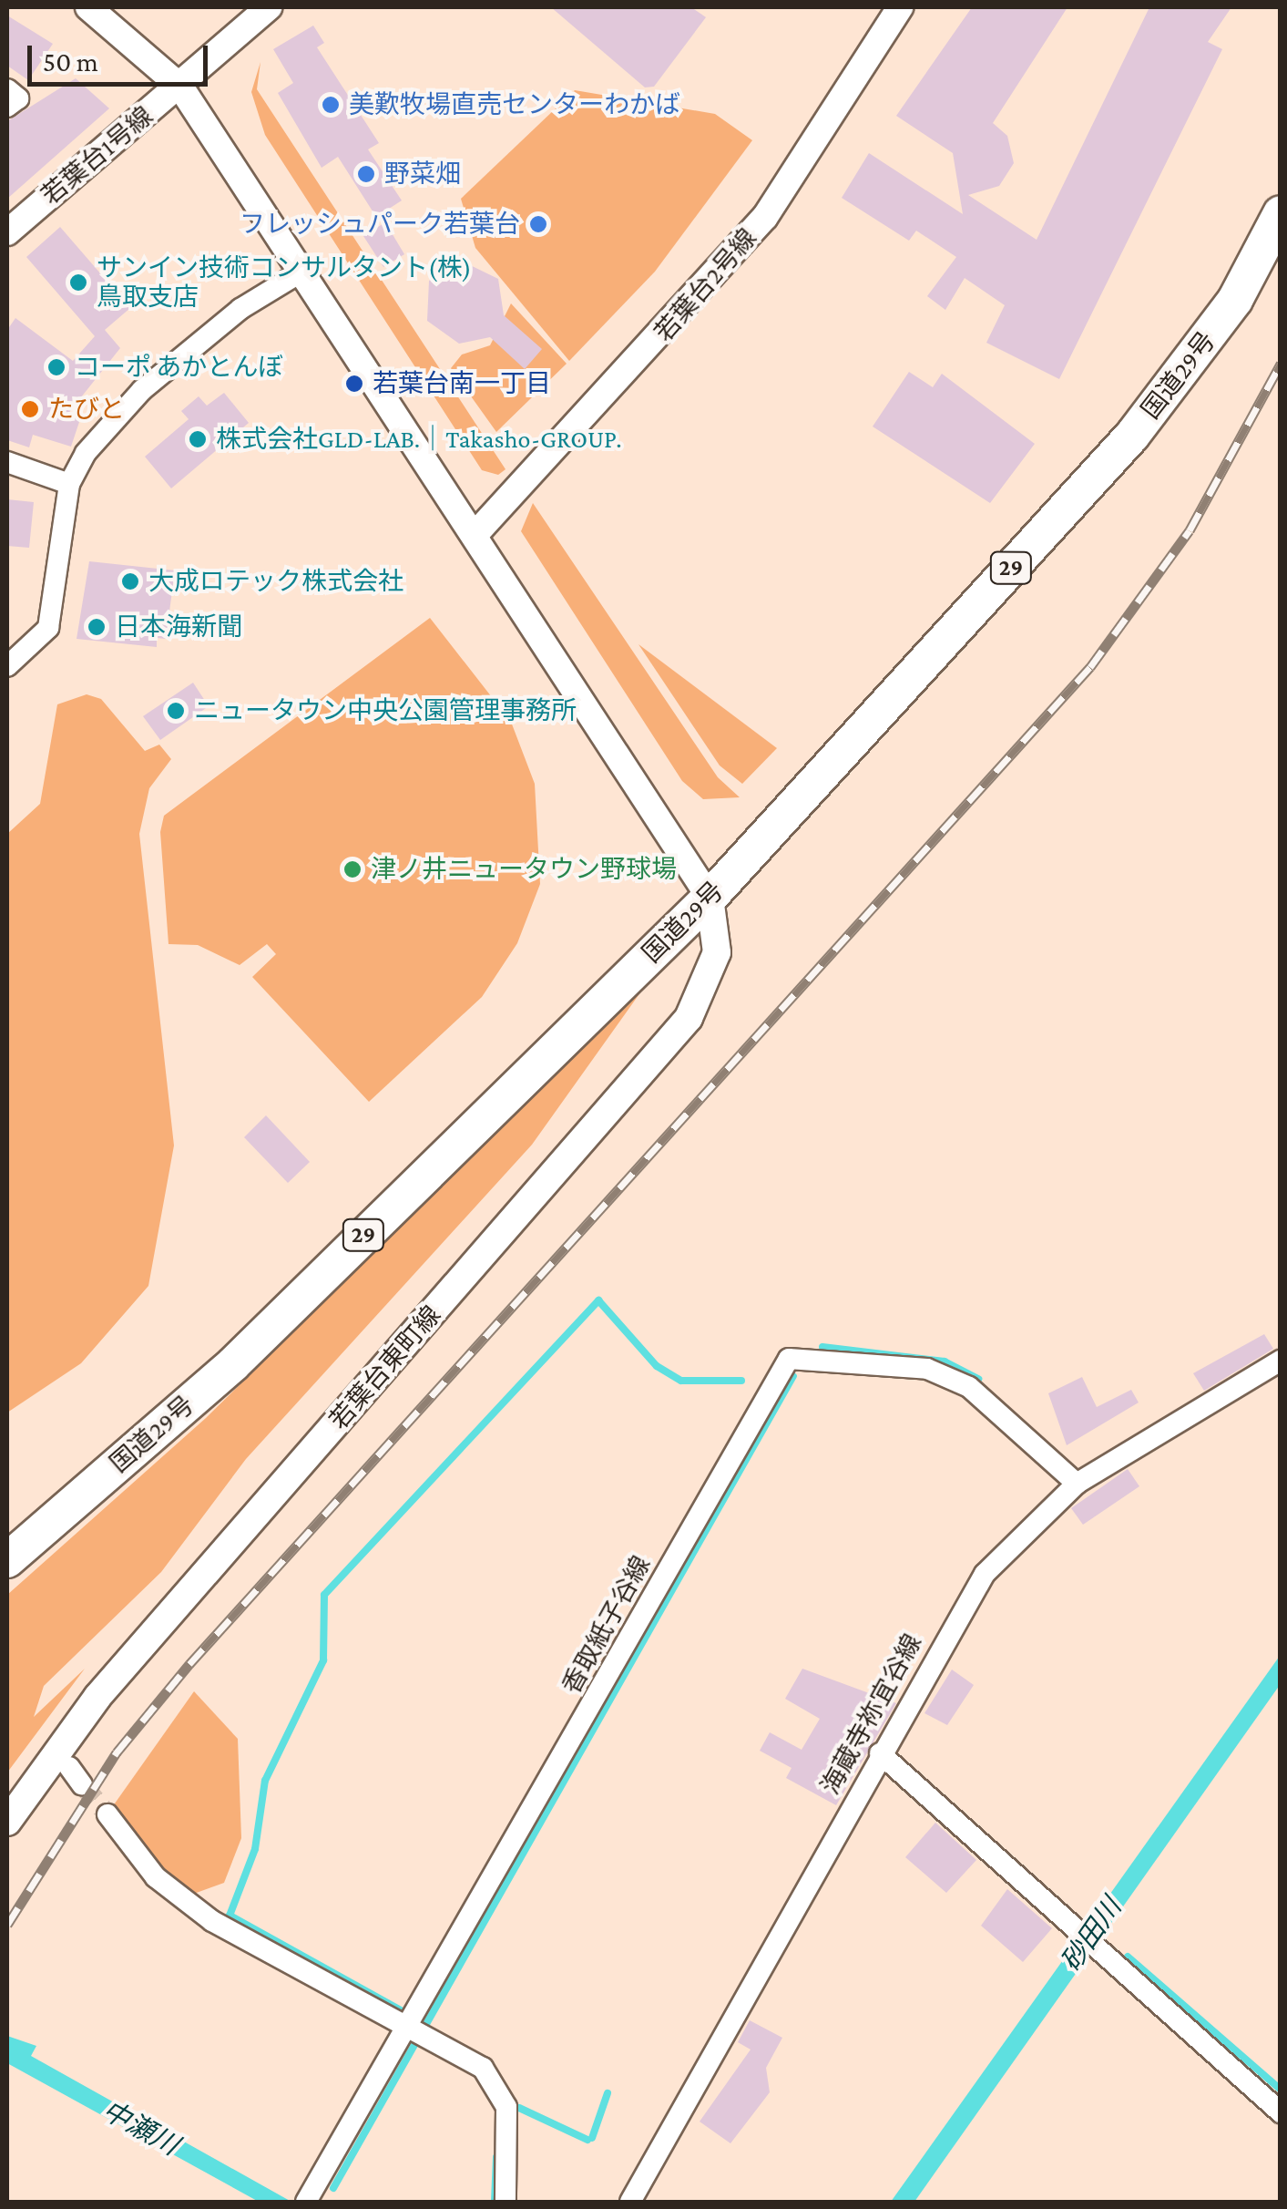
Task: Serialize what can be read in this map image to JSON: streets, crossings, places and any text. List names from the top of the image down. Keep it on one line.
{"streets":{"highway":["国道29号","29"],"main road":["若葉台東町線"],"street":["若葉台1号線","若葉台2号線","香取紙子谷線","海蔵寺祢宜谷線"]},"crossings":[["国道29号","若葉台東町線"],["香取紙子谷線","海蔵寺祢宜谷線"]],"water":["砂田川","中瀬川"],"places":["美歎牧場直売センターわかば","野菜畑","フレッシュパーク若葉台","サンイン技術コンサルタント(株) 鳥取支店","コーポ あかとんぼ","若葉台南一丁目","たびと","株式会社GLD-LAB.｜Takasho-GROUP.","大成ロテック株式会社","日本海新聞","ニュータウン中央公園管理事務所","津ノ井ニュータウン野球場"],"scale_bar":"50 m"}
